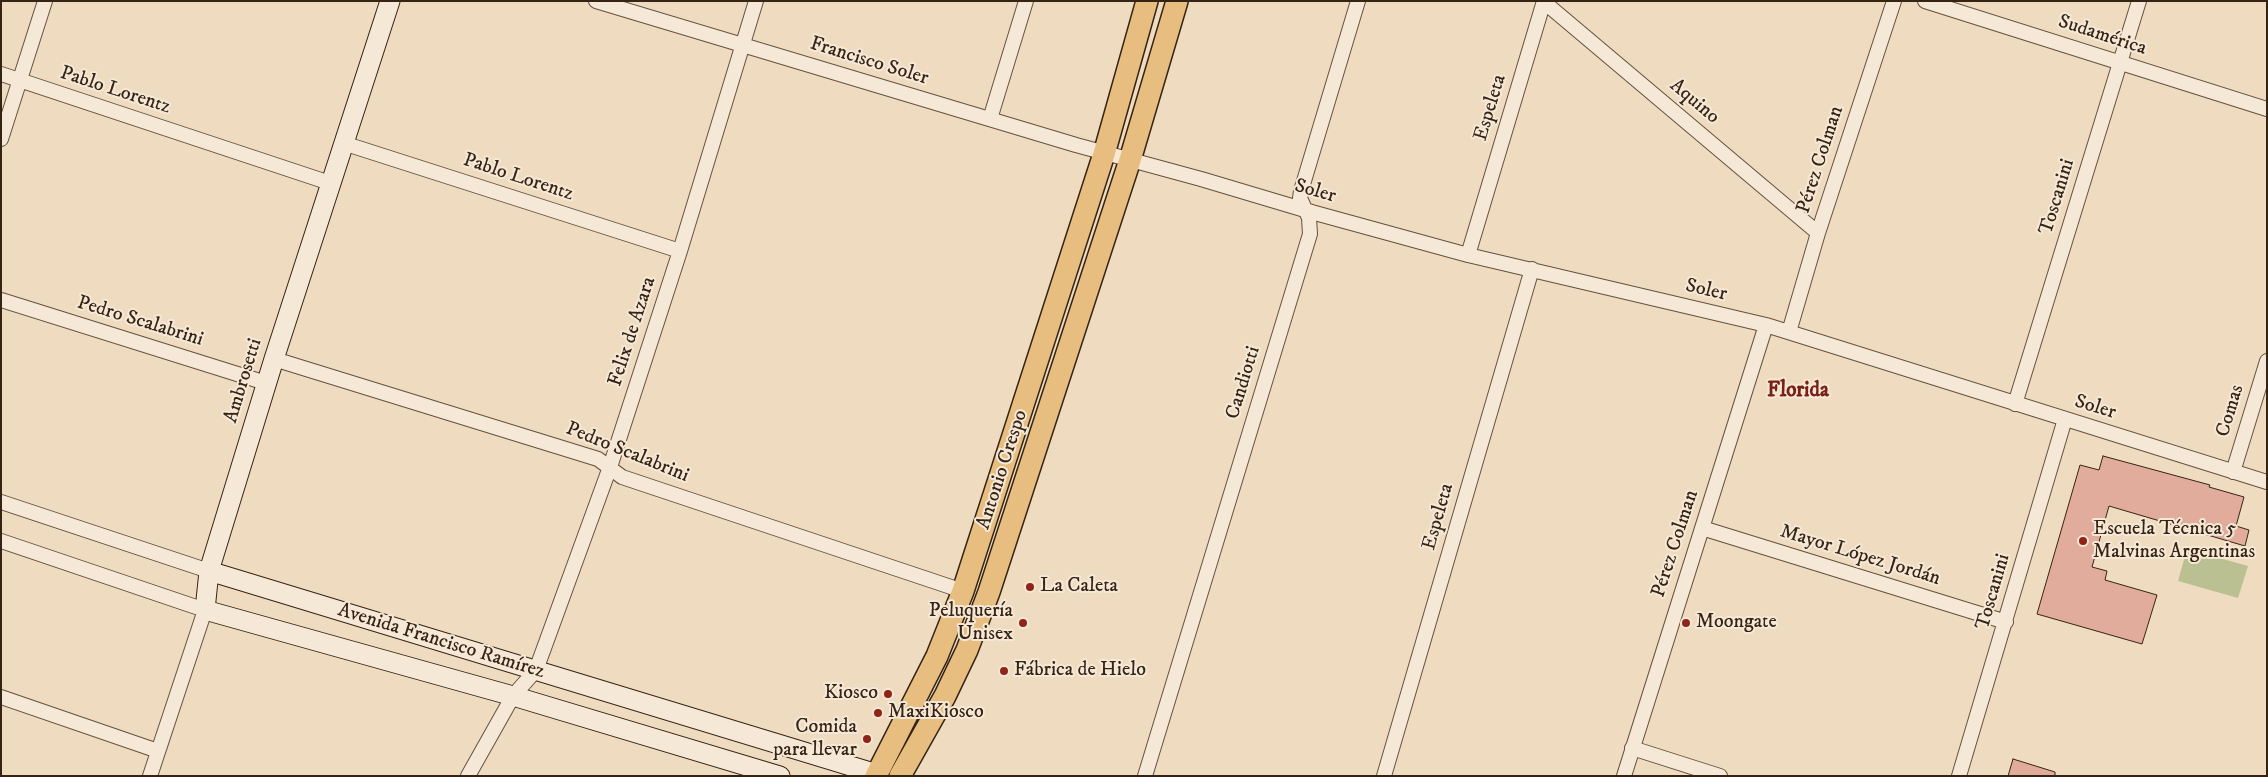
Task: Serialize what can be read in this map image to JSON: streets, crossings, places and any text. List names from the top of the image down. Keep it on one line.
{"streets":{"main road":["Antonio Crespo"],"street":["Sudamérica","Francisco Soler","Pablo Lorentz","Aquino","Espeleta","Pérez Colman","Soler","Toscanini","Pedro Scalabrini","Felix de Azara","Ambrosetti","Candiotti","Comas","Mayor López Jordán","Avenida Francisco Ramírez"]},"crossings":[["Sudamérica","Toscanini"],["Francisco Soler","Soler"],["Francisco Soler","Felix de Azara"],["Francisco Soler","Antonio Crespo"],["Pablo Lorentz","Felix de Azara"],["Pablo Lorentz","Ambrosetti"],["Aquino","Espeleta"],["Aquino","Pérez Colman"],["Espeleta","Soler"],["Pérez Colman","Soler"],["Pérez Colman","Mayor López Jordán"],["Soler","Toscanini"],["Soler","Candiotti"],["Soler","Comas"],["Soler","Antonio Crespo"],["Toscanini","Mayor López Jordán"],["Pedro Scalabrini","Felix de Azara"],["Pedro Scalabrini","Ambrosetti"],["Pedro Scalabrini","Antonio Crespo"],["Felix de Azara","Avenida Francisco Ramírez"],["Ambrosetti","Avenida Francisco Ramírez"],["Antonio Crespo","Avenida Francisco Ramírez"]],"districts":["Florida"],"places":["Escuela Técnica 5 Malvinas Argentinas","La Caleta","Peluquería Unisex","Moongate","Fábrica de Hielo","Kiosco","MaxiKiosco","Comida para llevar"]}
